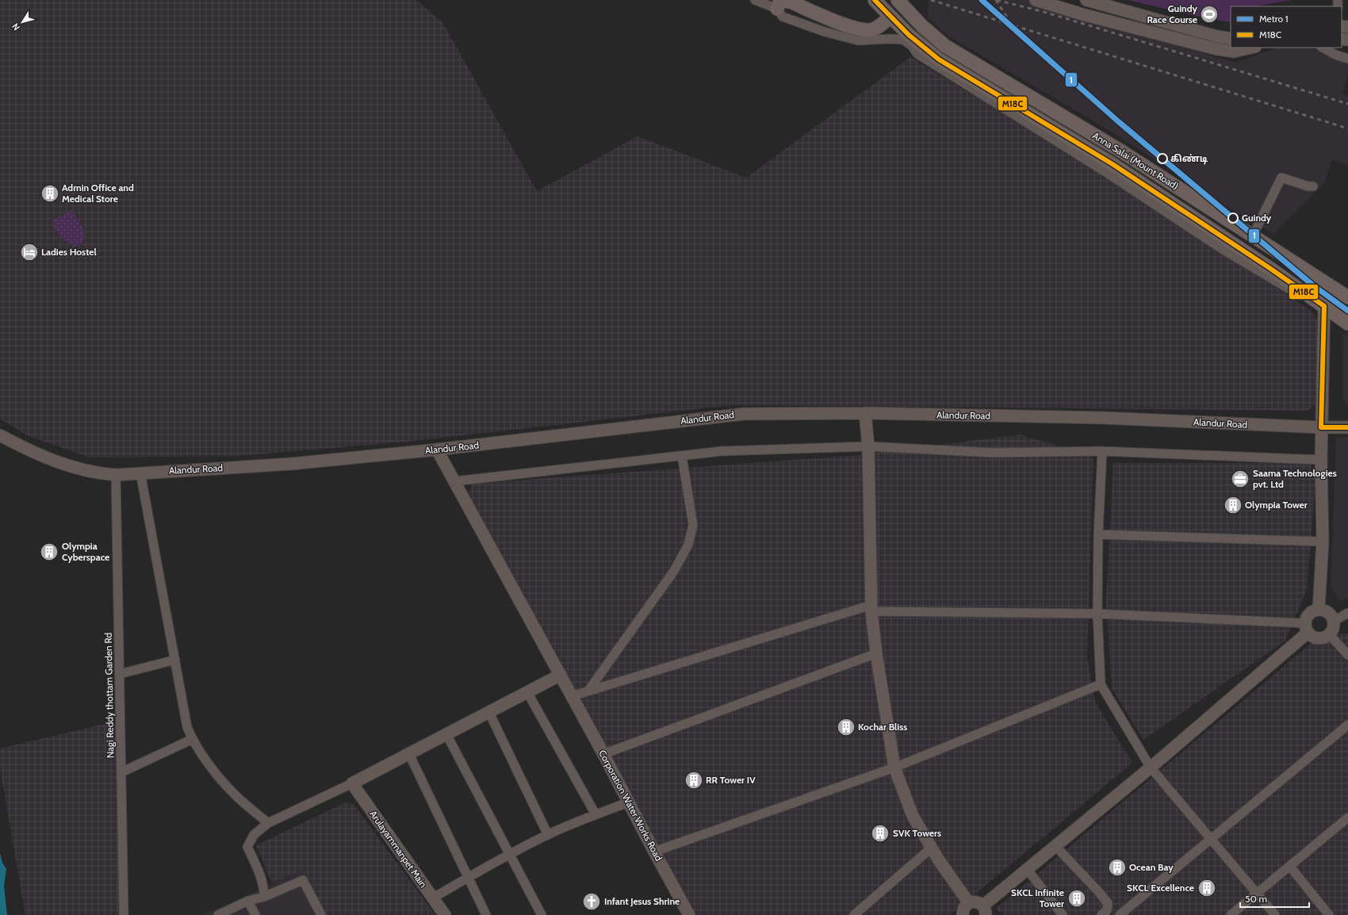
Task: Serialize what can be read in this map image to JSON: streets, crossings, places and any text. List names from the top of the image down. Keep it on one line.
{"streets":{"main road":["Anna Salai (Mount Road)","Alandur Road","Corporation Water Works Road","Arulayammanpet Main"],"street":["Nagi Reddy thottam Garden Rd"]},"crossings":[["Alandur Road","Nagi Reddy thottam Garden Rd"],["Alandur Road","Corporation Water Works Road"]],"places":{"sports":["Guindy Race Course"],"other":["கிண்டி","Guindy"],"building":["Admin Office and Medical Store","Olympia Tower","Olympia Cyberspace","Kochar Bliss","RR Tower IV","SVK Towers","Ocean Bay","SKCL Excellence","SKCL Infinite Tower"],"hotel":["Ladies Hostel"],"office":["Saama Technologies pvt. Ltd"],"church":["Infant Jesus Shrine"]},"lines":["metro line 1","transit line M18C"],"legend":["Metro 1","M18C"],"scale_bar":"50 m","north":"bottom left"}
